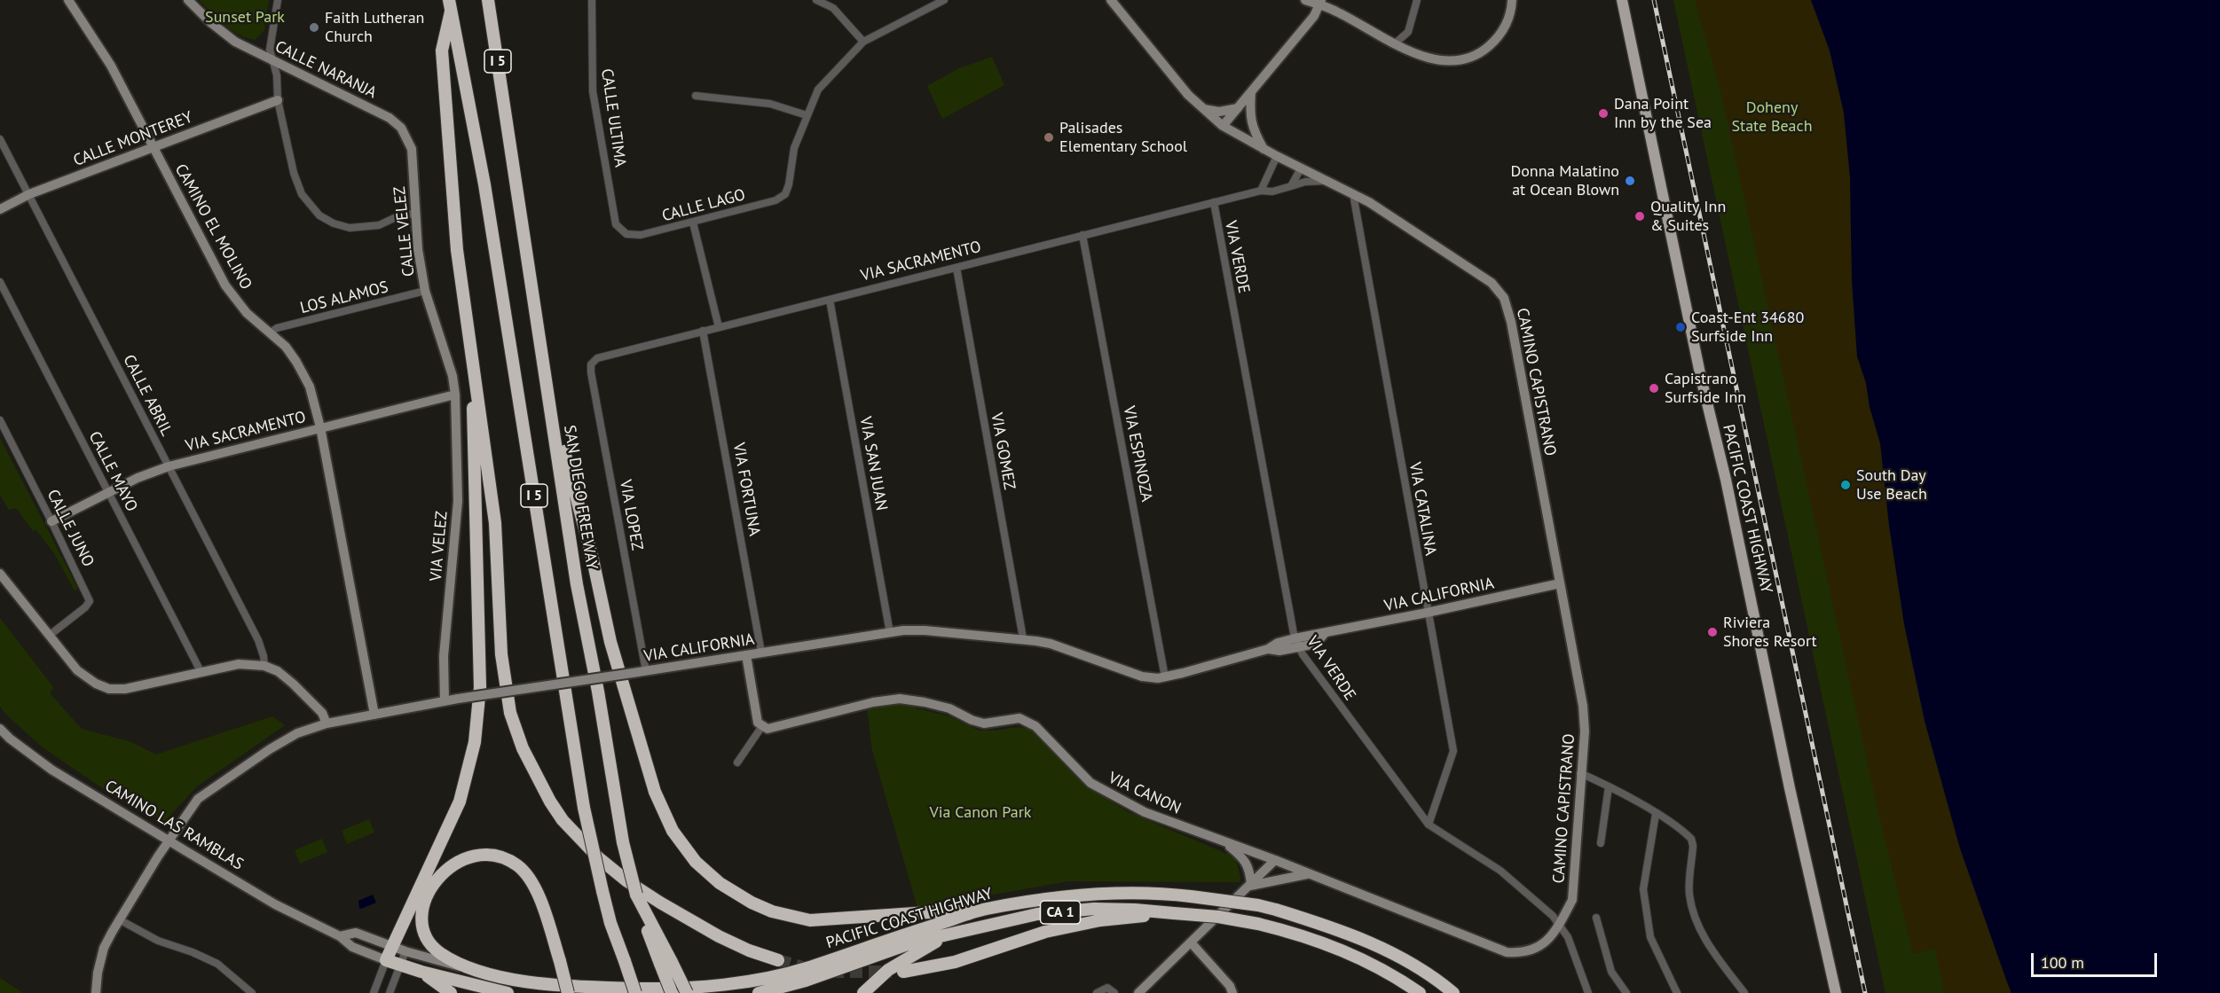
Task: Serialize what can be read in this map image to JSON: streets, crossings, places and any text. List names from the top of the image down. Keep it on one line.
{"streets":{"highway":["I 5","SAN DIEGO FREEWAY","PACIFIC COAST HIGHWAY","CA 1"],"street":["CALLE NARANJA","CALLE ULTIMA","CALLE MONTEREY","CALLE LAGO","CAMINO EL MOLINO","CALLE VELEZ","VIA VERDE","VIA SACRAMENTO","LOS ALAMOS","CAMINO CAPISTRANO","CALLE ABRIL","VIA GOMEZ","VIA ESPINOZA","VIA SAN JUAN","CALLE MAYO","VIA FORTUNA","VIA CATALINA","VIA LOPEZ","CALLE JUNO","VIA VELEZ","VIA CALIFORNIA","VIA CANON","CAMINO LAS RAMBLAS"]},"crossings":[["CALLE NARANJA","CALLE VELEZ"],["CALLE ULTIMA","CALLE LAGO"],["CALLE MONTEREY","CAMINO EL MOLINO"],["CALLE MONTEREY","CALLE ABRIL"],["CAMINO EL MOLINO","VIA SACRAMENTO"],["CAMINO EL MOLINO","LOS ALAMOS"],["CAMINO EL MOLINO","VIA CALIFORNIA"],["CALLE VELEZ","VIA SACRAMENTO"],["CALLE VELEZ","LOS ALAMOS"],["CALLE VELEZ","VIA VELEZ"],["VIA VERDE","VIA SACRAMENTO"],["VIA VERDE","CAMINO CAPISTRANO"],["VIA VERDE","VIA CATALINA"],["VIA VERDE","VIA CALIFORNIA"],["VIA VERDE","VIA CANON"],["VIA SACRAMENTO","CAMINO CAPISTRANO"],["VIA SACRAMENTO","CALLE ABRIL"],["VIA SACRAMENTO","VIA GOMEZ"],["VIA SACRAMENTO","VIA ESPINOZA"],["VIA SACRAMENTO","VIA SAN JUAN"],["VIA SACRAMENTO","CALLE MAYO"],["VIA SACRAMENTO","VIA FORTUNA"],["VIA SACRAMENTO","VIA LOPEZ"],["VIA SACRAMENTO","CALLE JUNO"],["VIA SACRAMENTO","VIA VELEZ"],["CAMINO CAPISTRANO","VIA CATALINA"],["CAMINO CAPISTRANO","VIA CALIFORNIA"],["CAMINO CAPISTRANO","VIA CANON"],["VIA GOMEZ","VIA CALIFORNIA"],["VIA ESPINOZA","VIA CALIFORNIA"],["VIA SAN JUAN","VIA CALIFORNIA"],["VIA FORTUNA","VIA CALIFORNIA"],["VIA CATALINA","VIA CALIFORNIA"],["PACIFIC COAST HIGHWAY","CAMINO LAS RAMBLAS"],["VIA LOPEZ","VIA CALIFORNIA"],["VIA VELEZ","VIA CALIFORNIA"],["VIA CALIFORNIA","CAMINO LAS RAMBLAS"]],"parks":["Sunset Park","Doheny State Beach","Via Canon Park"],"places":["Faith Lutheran Church","Dana Point Inn by the Sea","Palisades Elementary School","Donna Malatino at Ocean Blown","Quality Inn & Suites","Coast-Ent 34680 Surfside Inn","Capistrano Surfside Inn","South Day Use Beach","Riviera Shores Resort"],"scale_bar":"100 m"}
